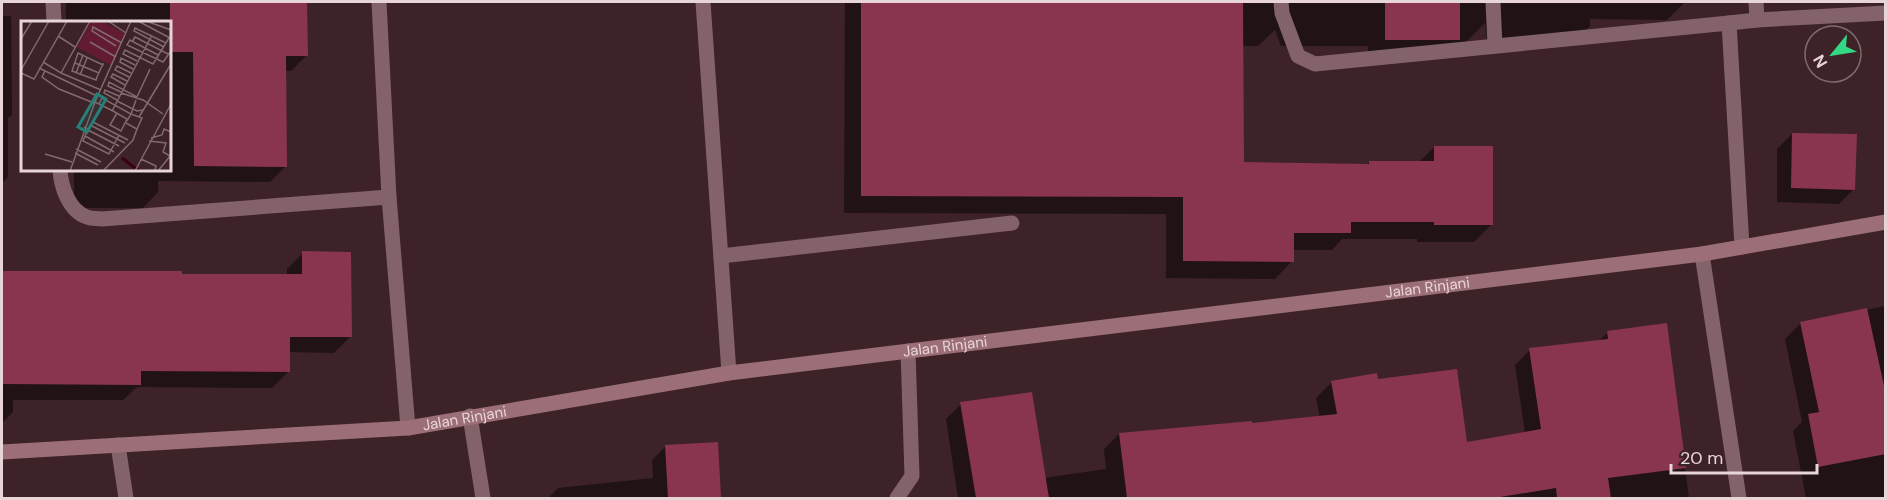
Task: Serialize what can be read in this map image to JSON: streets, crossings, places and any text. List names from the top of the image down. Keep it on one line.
{"streets":{"street":["Jalan Rinjani"]},"scale_bar":"20 m","north":"bottom left"}
